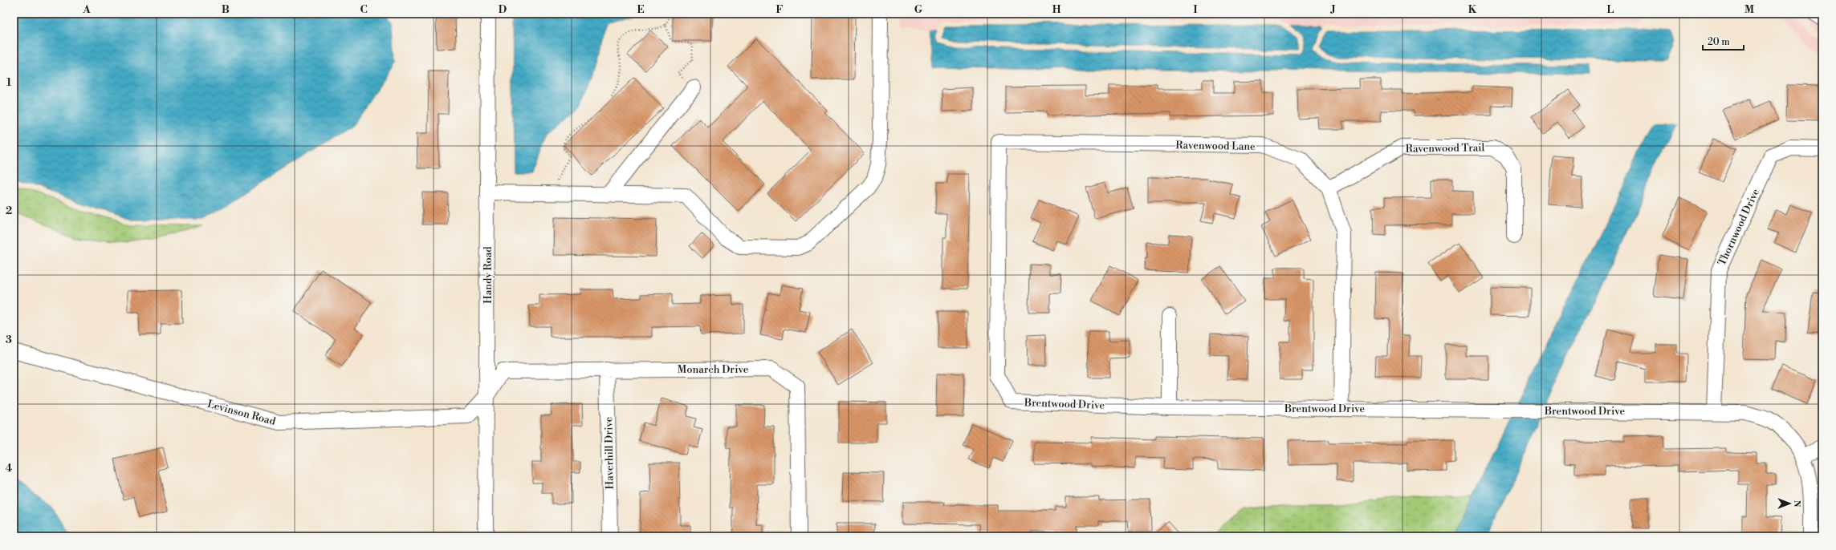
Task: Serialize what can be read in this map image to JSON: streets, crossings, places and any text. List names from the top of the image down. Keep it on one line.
{"streets":{"street":["Ravenwood Lane","Ravenwood Trail","Thornwood Drive","Handy Road","Monarch Drive","Brentwood Drive","Levinson Road","Haverhill Drive"]},"crossings":[["Ravenwood Lane","Ravenwood Trail"],["Ravenwood Lane","Brentwood Drive"],["Thornwood Drive","Brentwood Drive"],["Handy Road","Monarch Drive"],["Handy Road","Levinson Road"],["Monarch Drive","Levinson Road"],["Monarch Drive","Haverhill Drive"]],"scale_bar":"20 m","north":"right","grid":{"columns":["A","B","C","D","E","F","G","H","I","J","K","L","M"],"rows":["1","2","3","4"]}}
